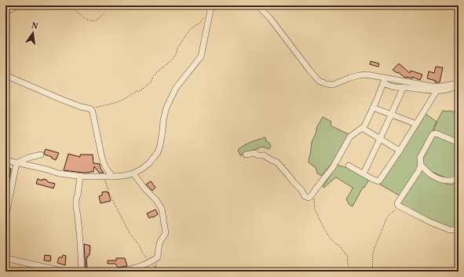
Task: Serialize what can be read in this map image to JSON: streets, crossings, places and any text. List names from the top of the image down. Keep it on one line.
{"north":"top"}
